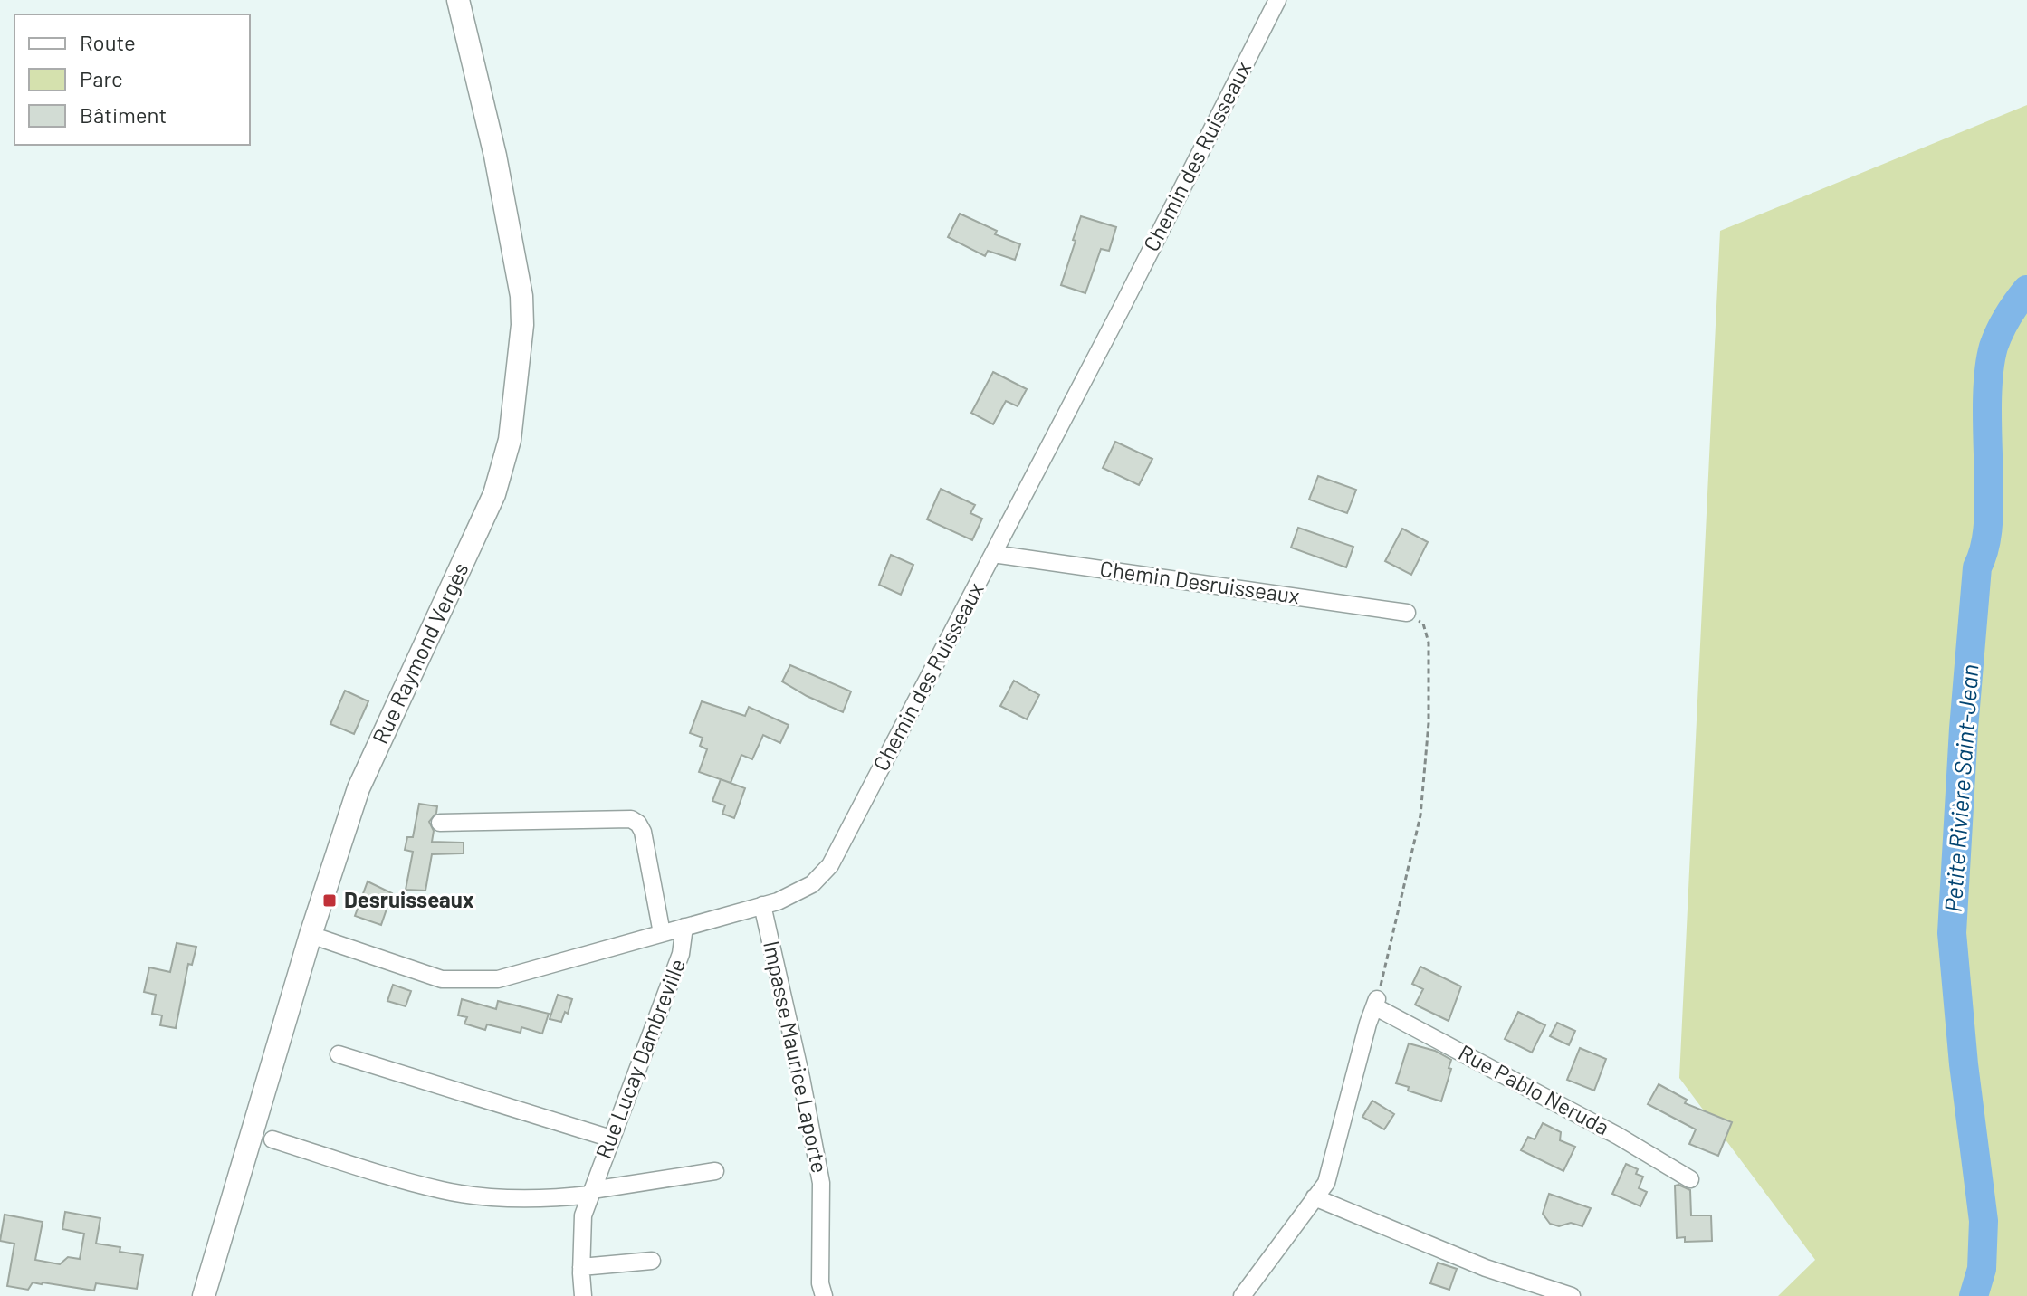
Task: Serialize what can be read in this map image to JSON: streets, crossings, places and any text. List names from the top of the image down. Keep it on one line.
{"streets":{"main road":["Rue Raymond Vergès"],"street":["Chemin des Ruisseaux","Chemin Desruisseaux","Impasse Maurice Laporte","Rue Lucay Dambreville","Rue Pablo Neruda"]},"crossings":[["Chemin des Ruisseaux","Chemin Desruisseaux"],["Chemin des Ruisseaux","Rue Raymond Vergès"],["Chemin des Ruisseaux","Impasse Maurice Laporte"],["Chemin des Ruisseaux","Rue Lucay Dambreville"]],"water":["Petite Rivière Saint-Jean"],"places":{"transit":["Desruisseaux"]},"legend":["Route","Parc","Bâtiment"]}
